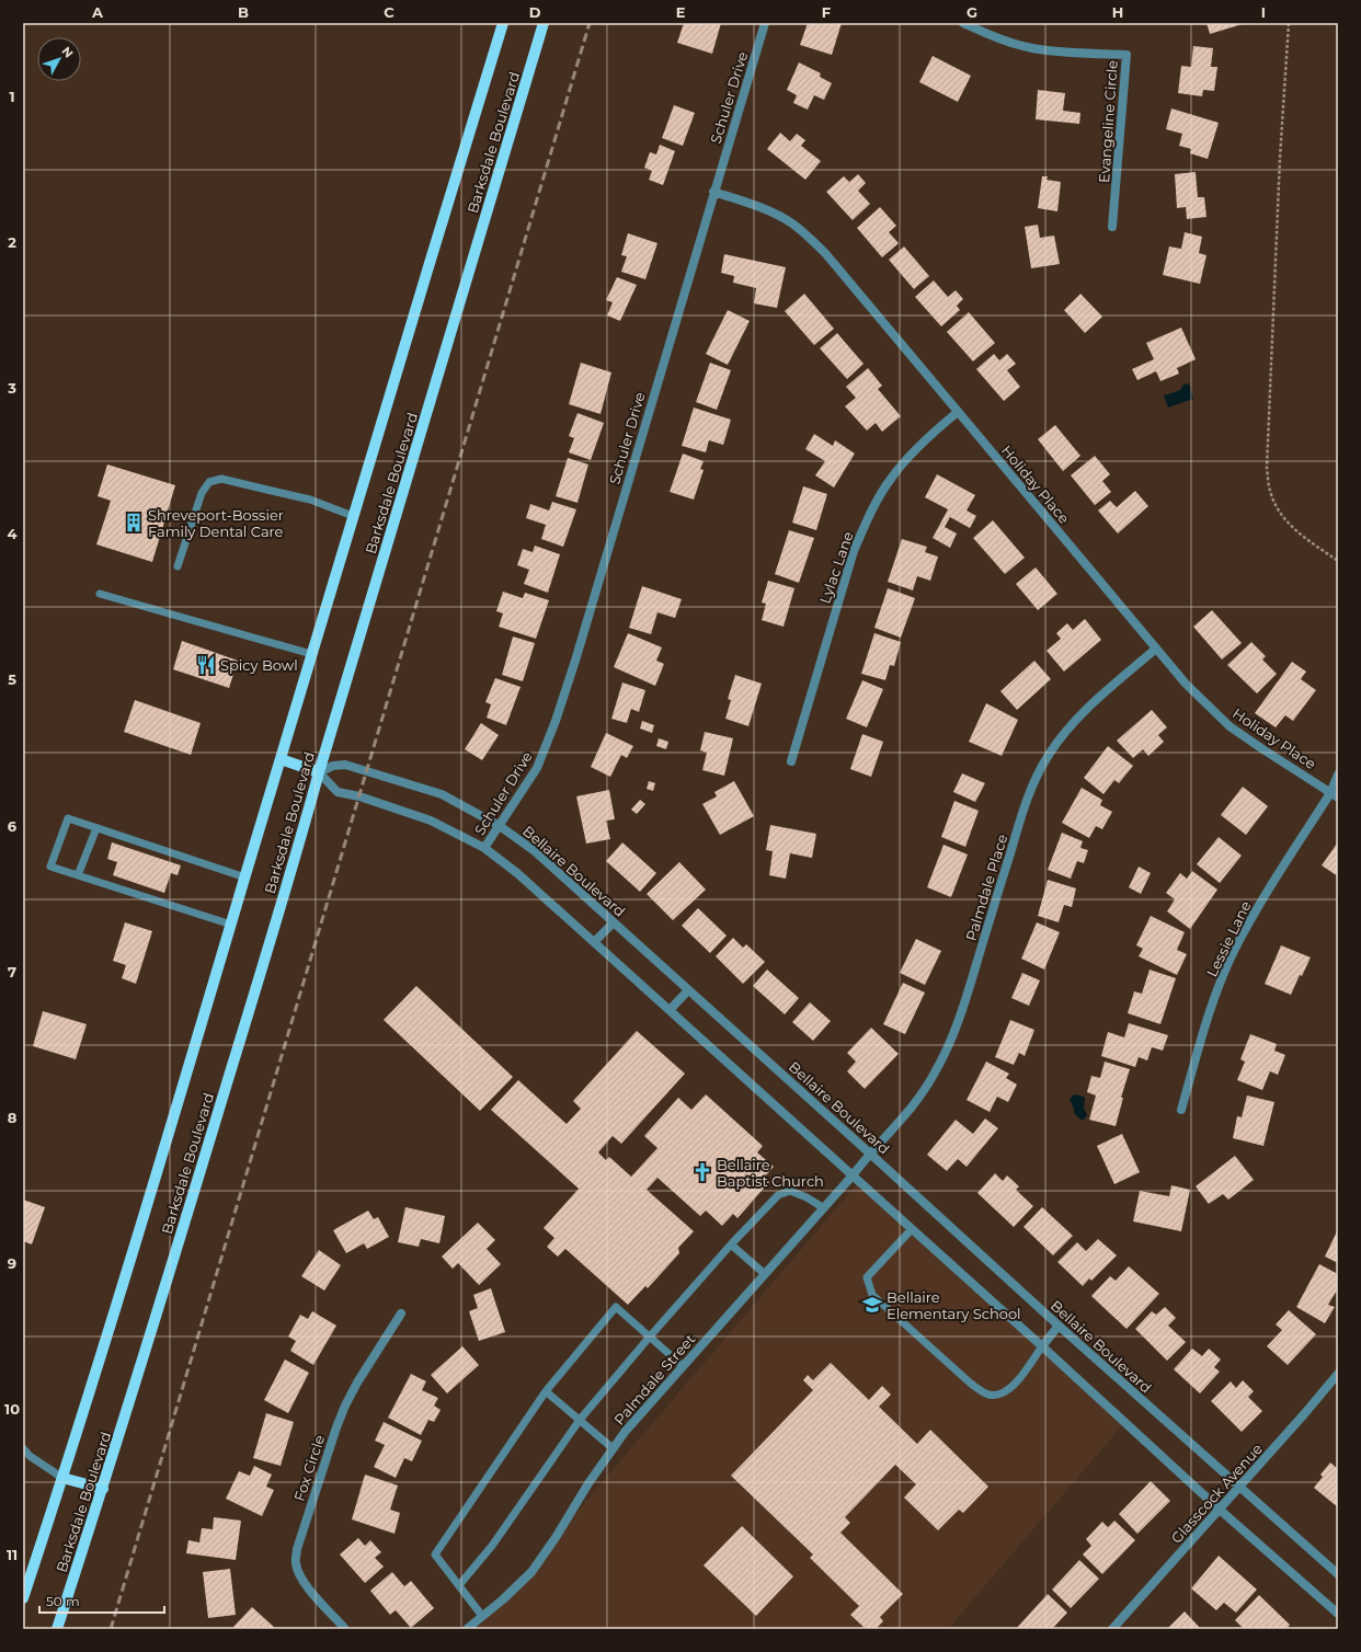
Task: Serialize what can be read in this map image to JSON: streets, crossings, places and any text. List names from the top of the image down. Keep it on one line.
{"streets":{"main road":["Barksdale Boulevard"],"street":["Schuler Drive","Evangeline Circle","Holiday Place","Lylac Lane","Bellaire Boulevard","Palmdale Place","Lessie Lane","Palmdale Street","Fox Circle","Glasscock Avenue"]},"crossings":[["Schuler Drive","Holiday Place"],["Schuler Drive","Bellaire Boulevard"],["Barksdale Boulevard","Bellaire Boulevard"],["Holiday Place","Lylac Lane"],["Holiday Place","Palmdale Place"],["Holiday Place","Lessie Lane"],["Bellaire Boulevard","Palmdale Place"],["Bellaire Boulevard","Palmdale Street"],["Bellaire Boulevard","Glasscock Avenue"],["Palmdale Place","Palmdale Street"]],"places":{"building":["Shreveport-Bossier Family Dental Care"],"restaurant":["Spicy Bowl"],"church":["Bellaire Baptist Church"],"school or university":["Bellaire Elementary School"]},"scale_bar":"50 m","north":"top right","grid":{"columns":["A","B","C","D","E","F","G","H","I"],"rows":["1","2","3","4","5","6","7","8","9","10","11"]}}
